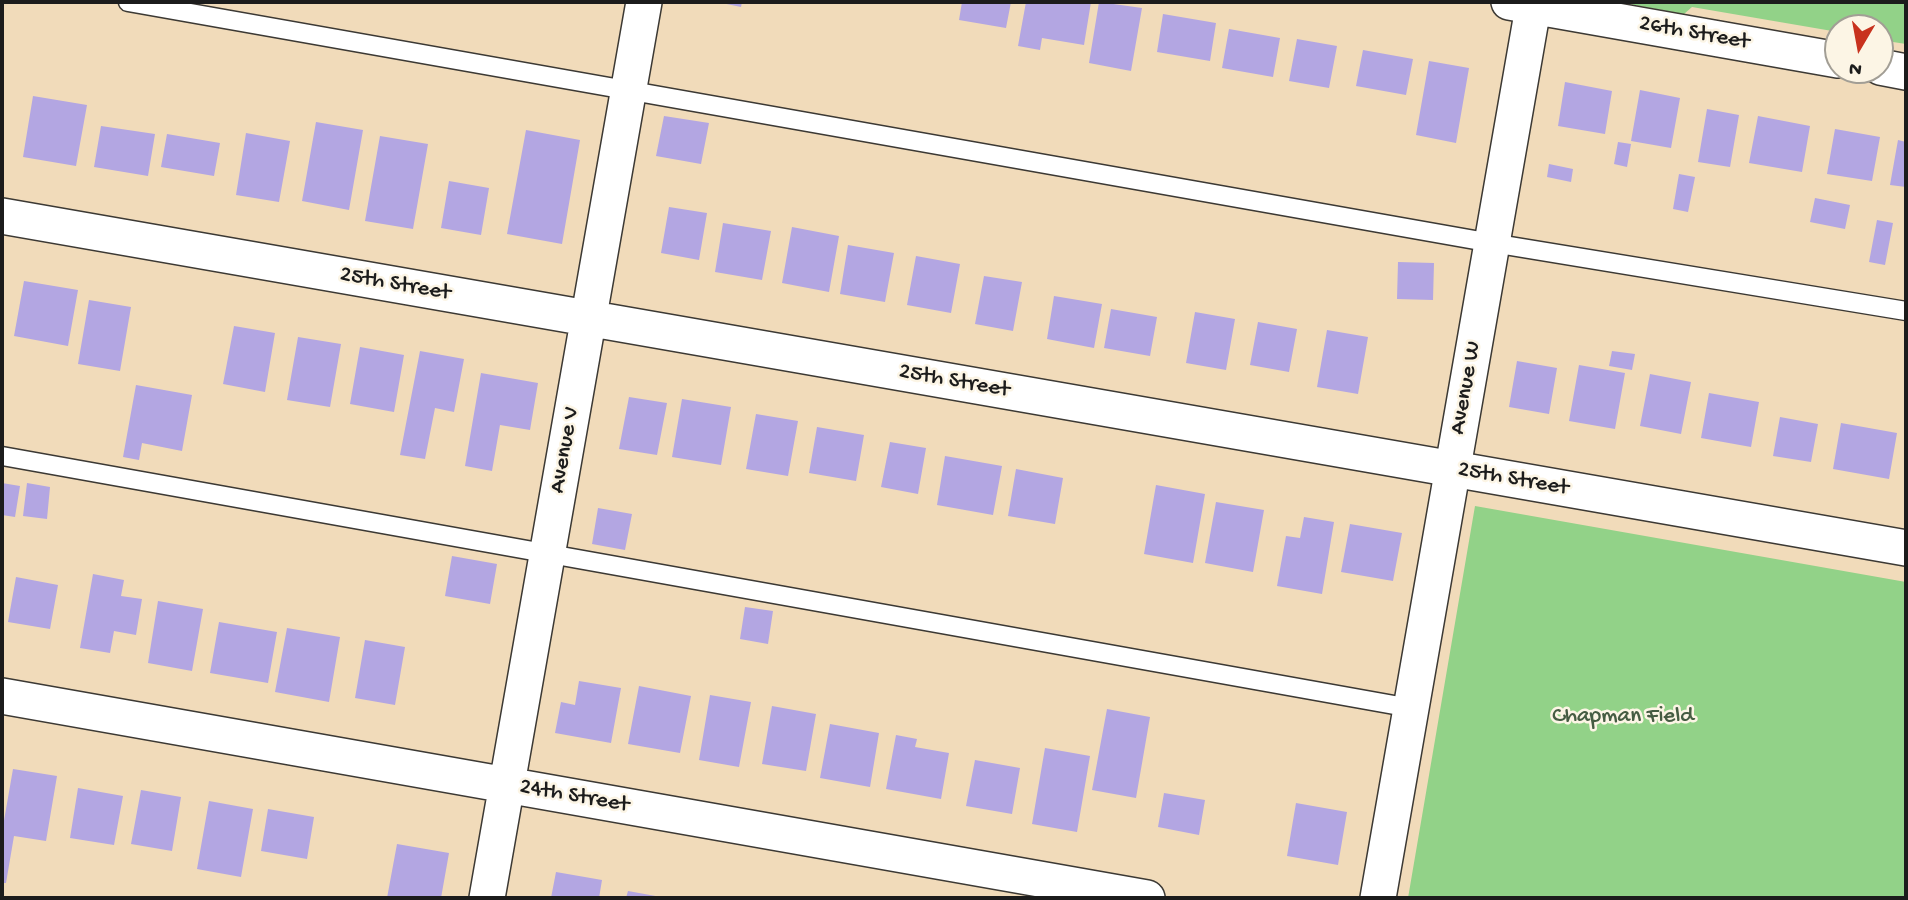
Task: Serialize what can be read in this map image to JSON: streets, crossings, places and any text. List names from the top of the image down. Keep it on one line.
{"streets":{"street":["26th Street","25th Street","Avenue W","Avenue V","24th Street"]},"crossings":[["26th Street","Avenue W"],["25th Street","Avenue W"],["25th Street","Avenue V"],["Avenue V","24th Street"]],"parks":["Chapman Field"],"north":"bottom"}
